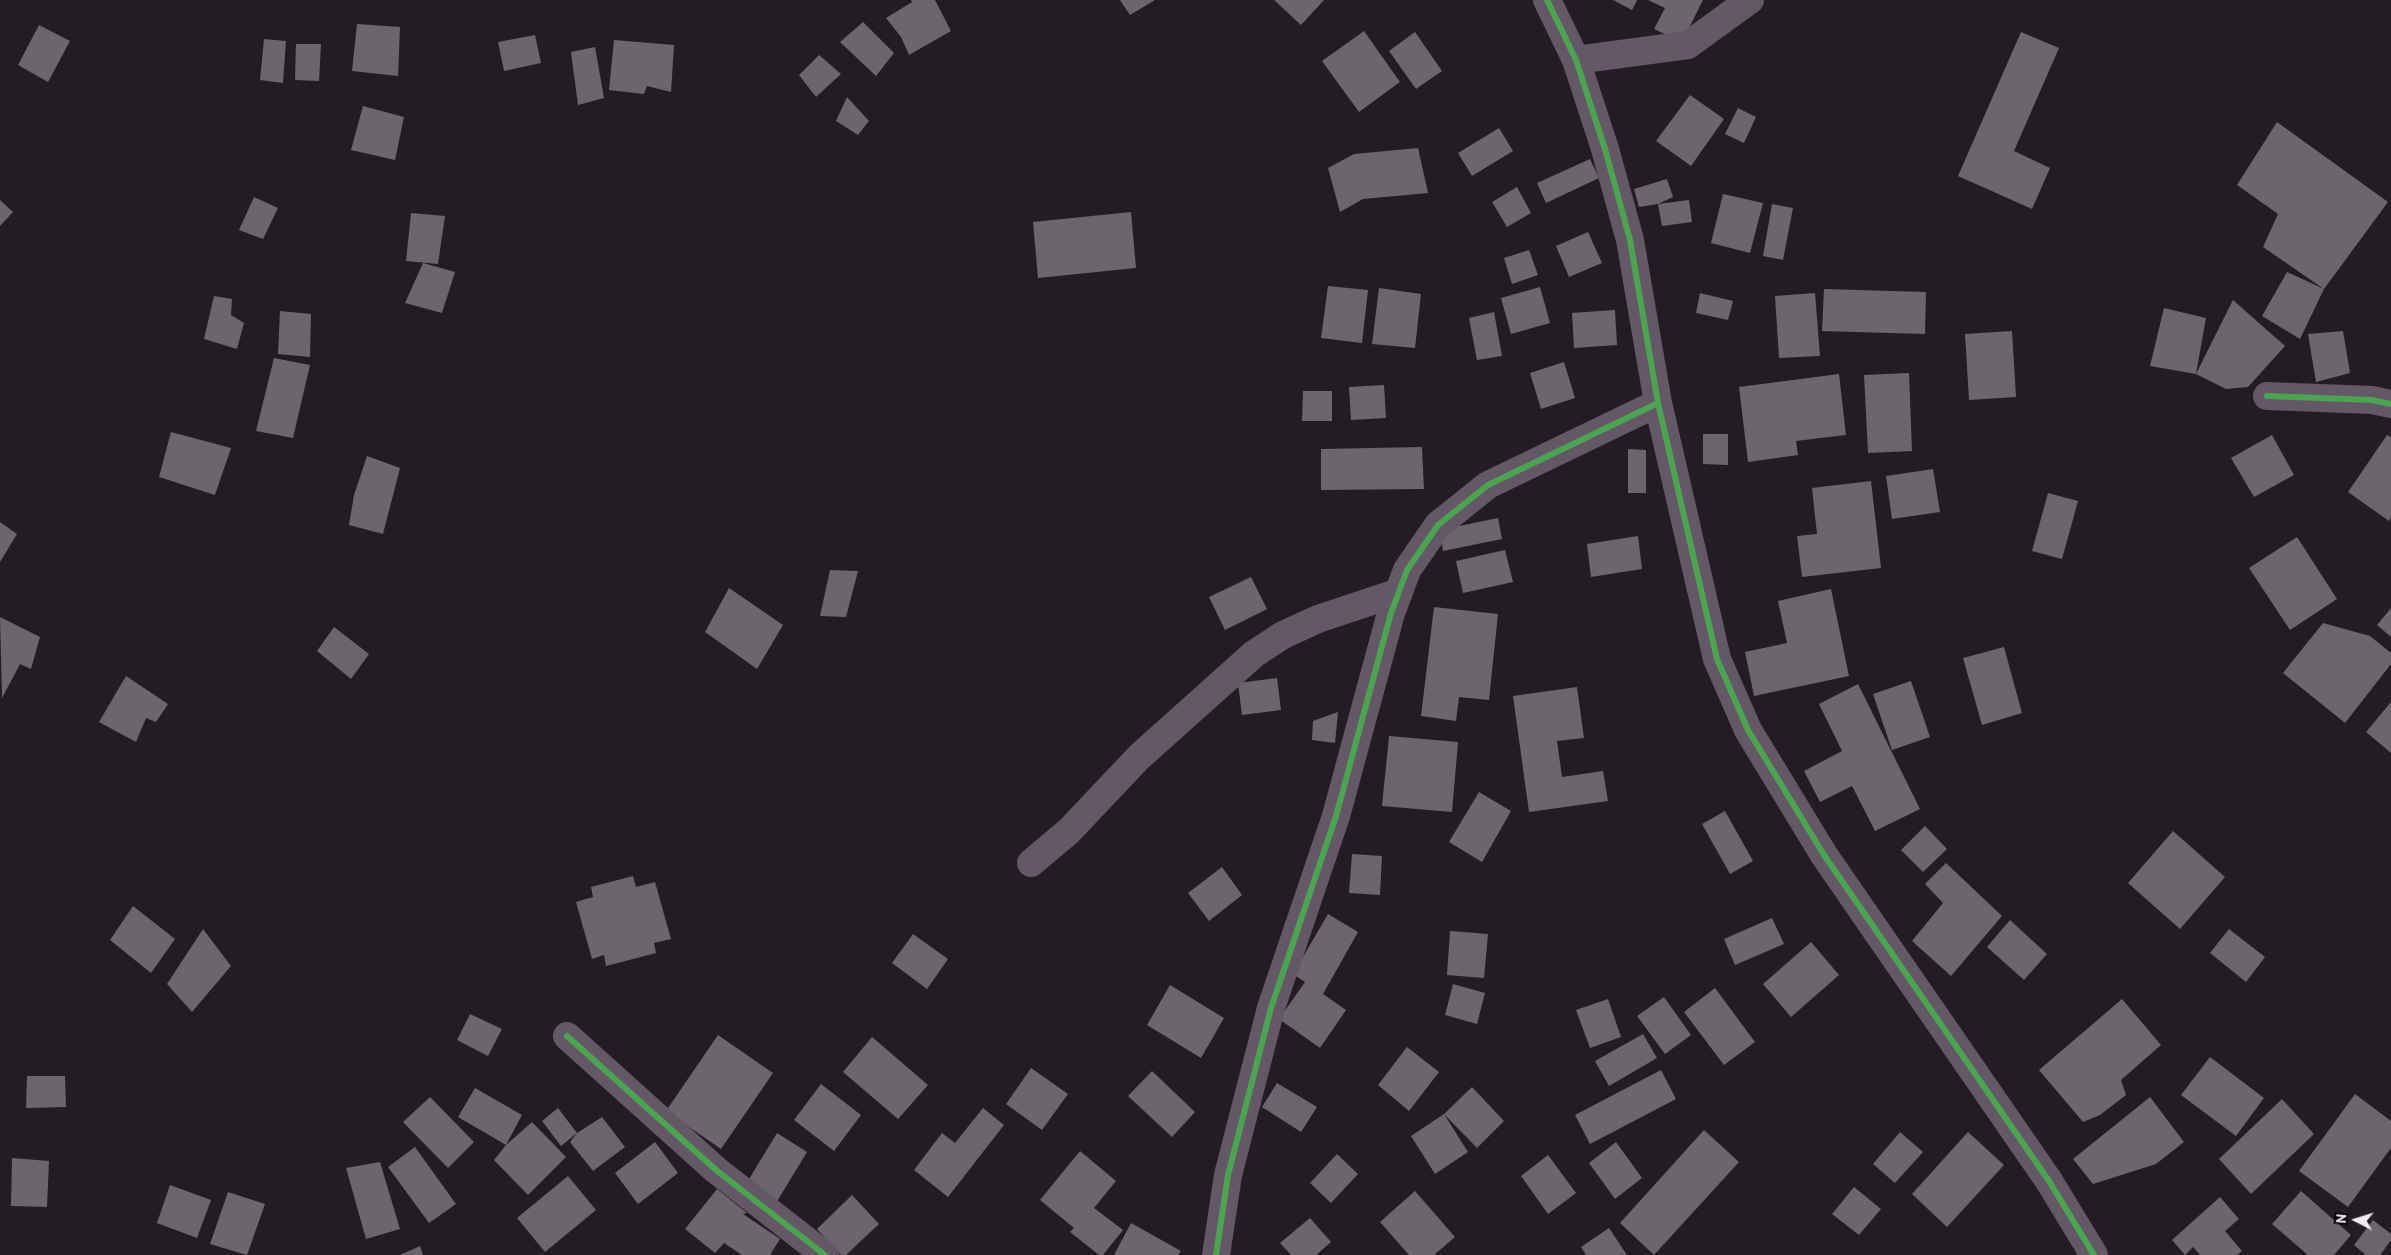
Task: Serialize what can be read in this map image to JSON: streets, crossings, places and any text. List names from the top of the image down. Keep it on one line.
{"north":"left"}
